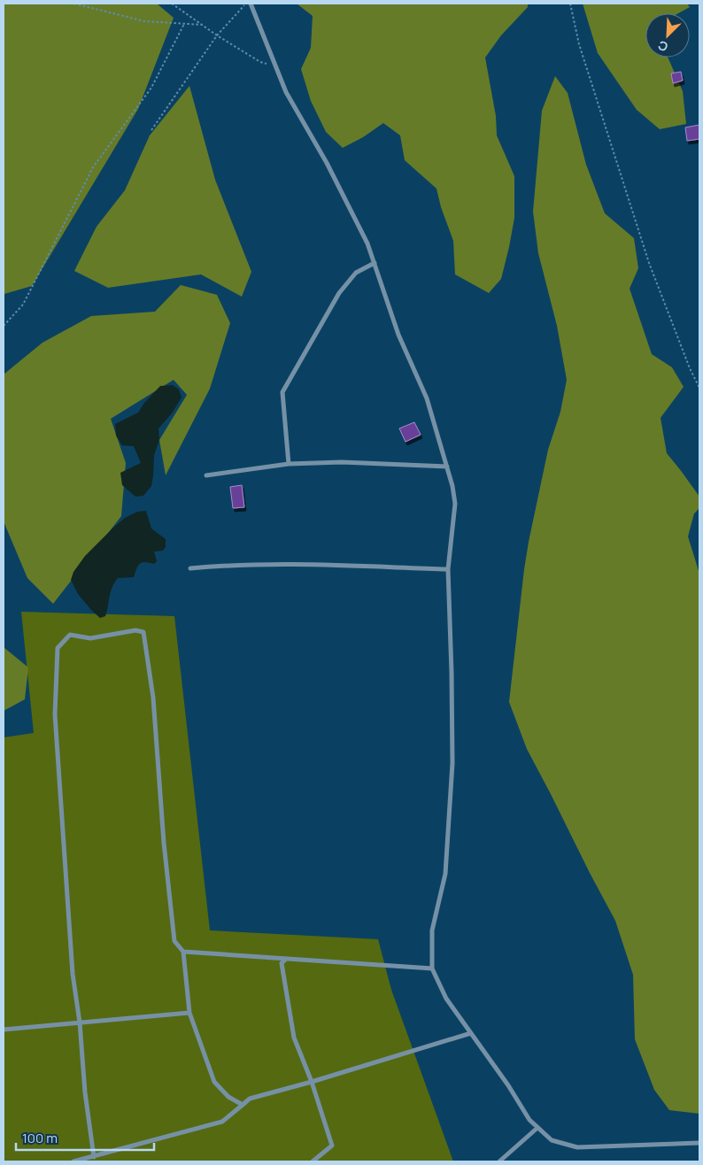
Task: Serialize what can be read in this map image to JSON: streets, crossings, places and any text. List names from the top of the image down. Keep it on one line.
{"scale_bar":"100 m","north":"bottom left"}
